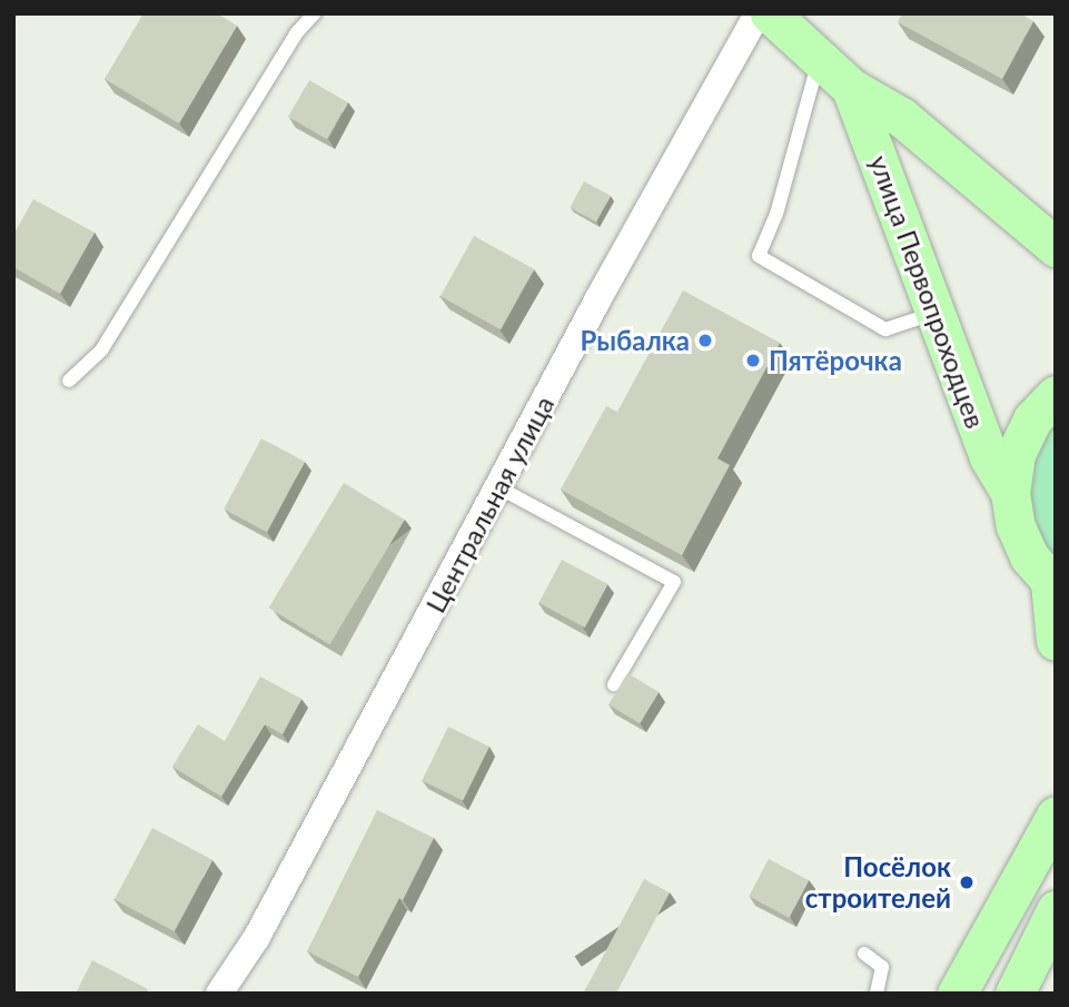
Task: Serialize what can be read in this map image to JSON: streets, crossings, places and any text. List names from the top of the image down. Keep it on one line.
{"streets":{"street":["улица Первопроходцев","Центральная улица"]},"places":["Рыбалка","Пятёрочка","Посёлок строителей"]}
